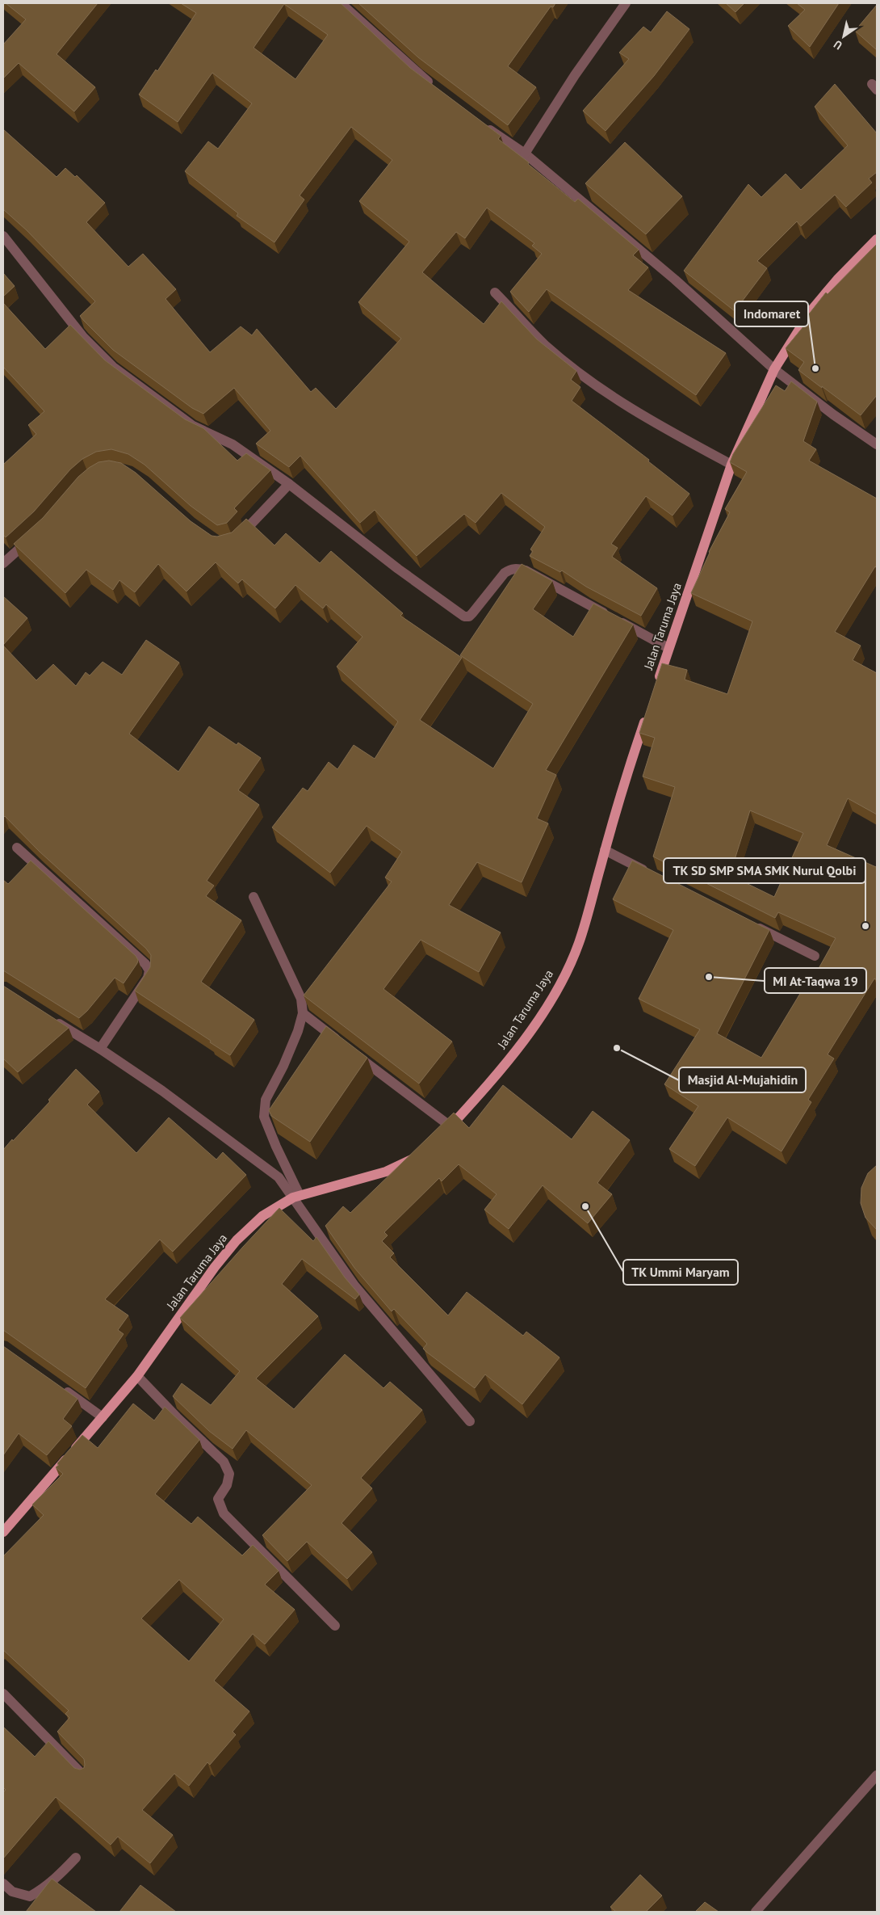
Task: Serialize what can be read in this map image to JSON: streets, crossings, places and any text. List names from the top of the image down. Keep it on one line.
{"streets":{"main road":["Jalan Taruma Jaya"]},"places":["Indomaret","TK SD SMP SMA SMK Nurul Qolbi","MI At-Taqwa 19","Masjid Al-Mujahidin","TK Ummi Maryam"],"north":"bottom left"}
